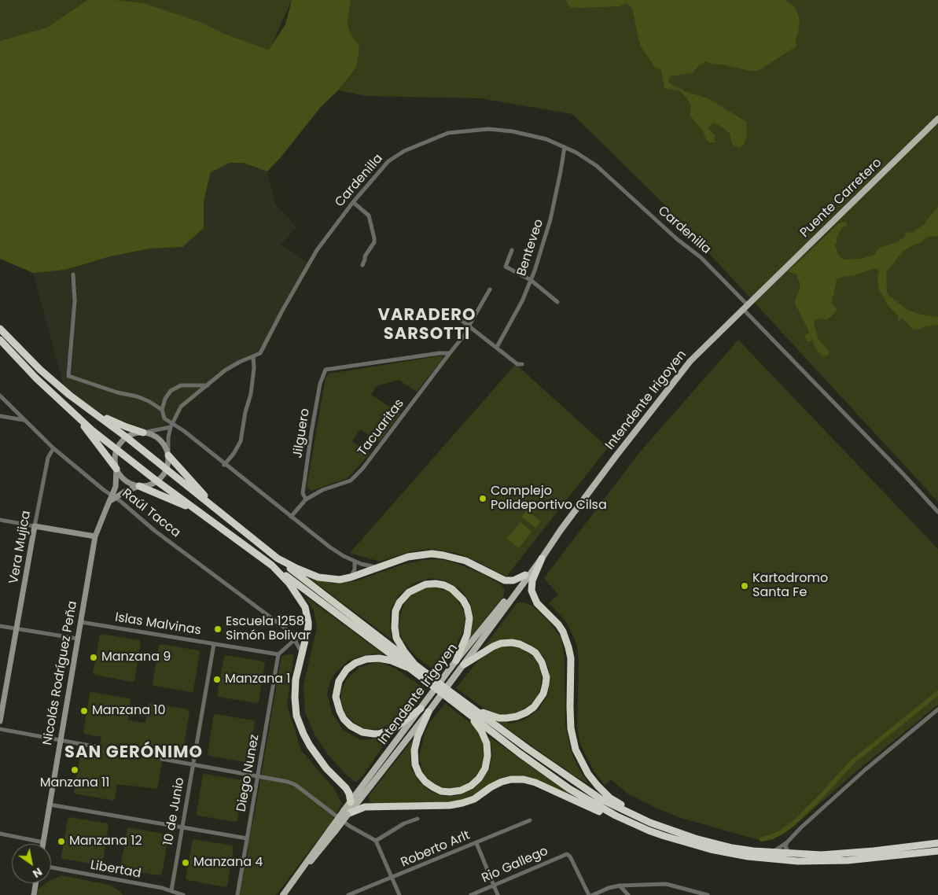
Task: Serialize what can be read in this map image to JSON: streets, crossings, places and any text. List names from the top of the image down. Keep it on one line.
{"streets":{"main road":["Puente Carretero","Intendente Irigoyen"],"street":["Cardenilla","Benteveo","Tacuaritas","Jilguero","Raúl Tacca","Vera Mujica","Islas Malvinas","Nicolás Rodríguez Peña","Diego Nunez","10 de Junio","Roberto Arlt","Rio Gallego","Libertad"]},"crossings":[["Cardenilla","Benteveo"],["Cardenilla","Intendente Irigoyen"],["Puente Carretero","Intendente Irigoyen"],["Tacuaritas","Jilguero"],["Raúl Tacca","Vera Mujica"],["Raúl Tacca","Nicolás Rodríguez Peña"],["Islas Malvinas","Nicolás Rodríguez Peña"],["Islas Malvinas","Diego Nunez"],["Islas Malvinas","10 de Junio"],["10 de Junio","Libertad"]],"districts":["VARADERO SARSOTTI","SAN GERÓNIMO"],"places":["Complejo Polideportivo Cilsa","Kartodromo Santa Fe","Escuela 1258 Simón Bolivar","Manzana 9","Manzana 1","Manzana 10","Manzana 11","Manzana 12","Manzana 4"],"north":"bottom right"}
